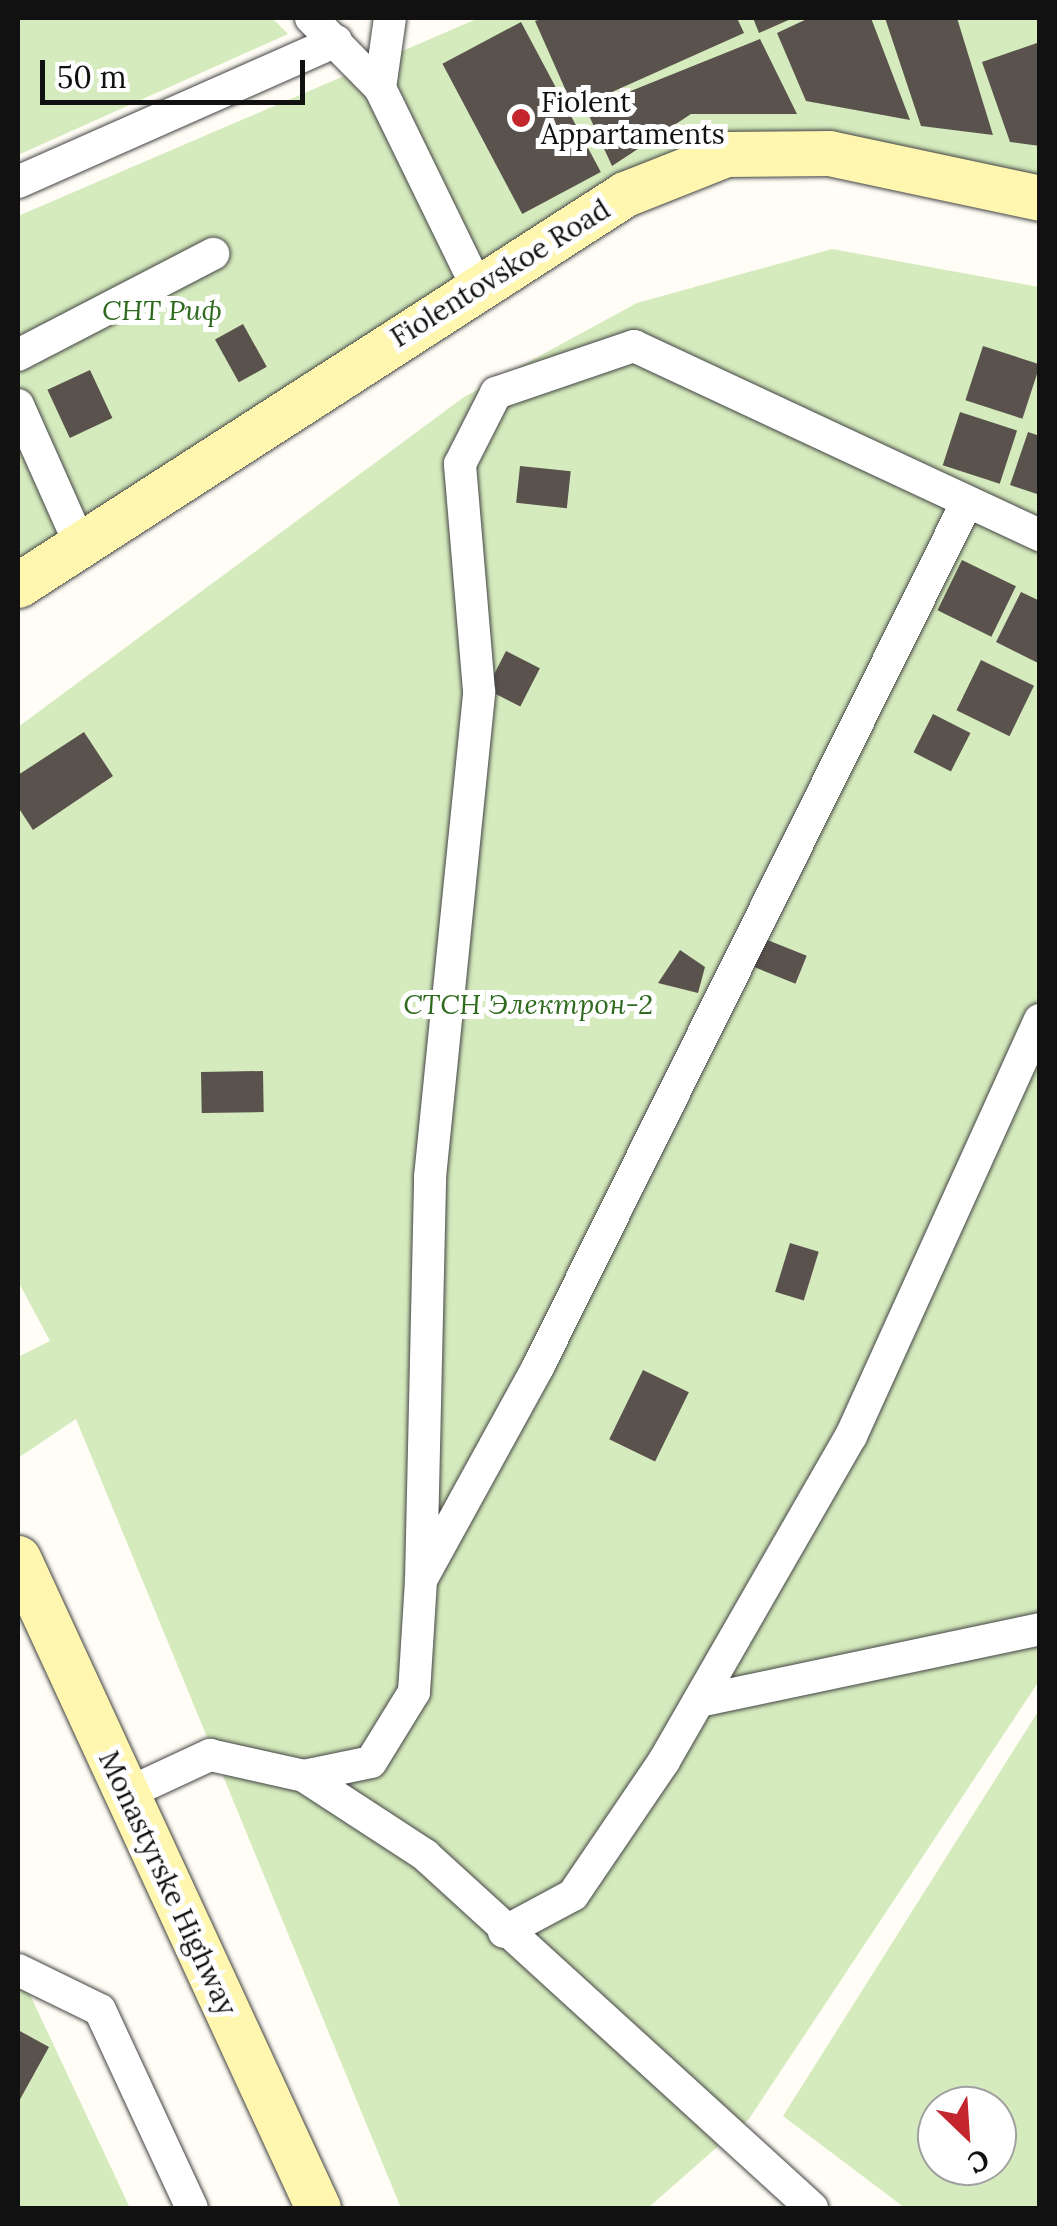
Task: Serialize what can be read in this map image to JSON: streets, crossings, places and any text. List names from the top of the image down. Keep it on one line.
{"streets":{"main road":["Fiolentovskoe Road","Monastyrske Highway"]},"parks":["СНТ Риф","СТСН Электрон-2"],"places":["Fiolent Appartaments"],"scale_bar":"50 m","north":"bottom right"}
